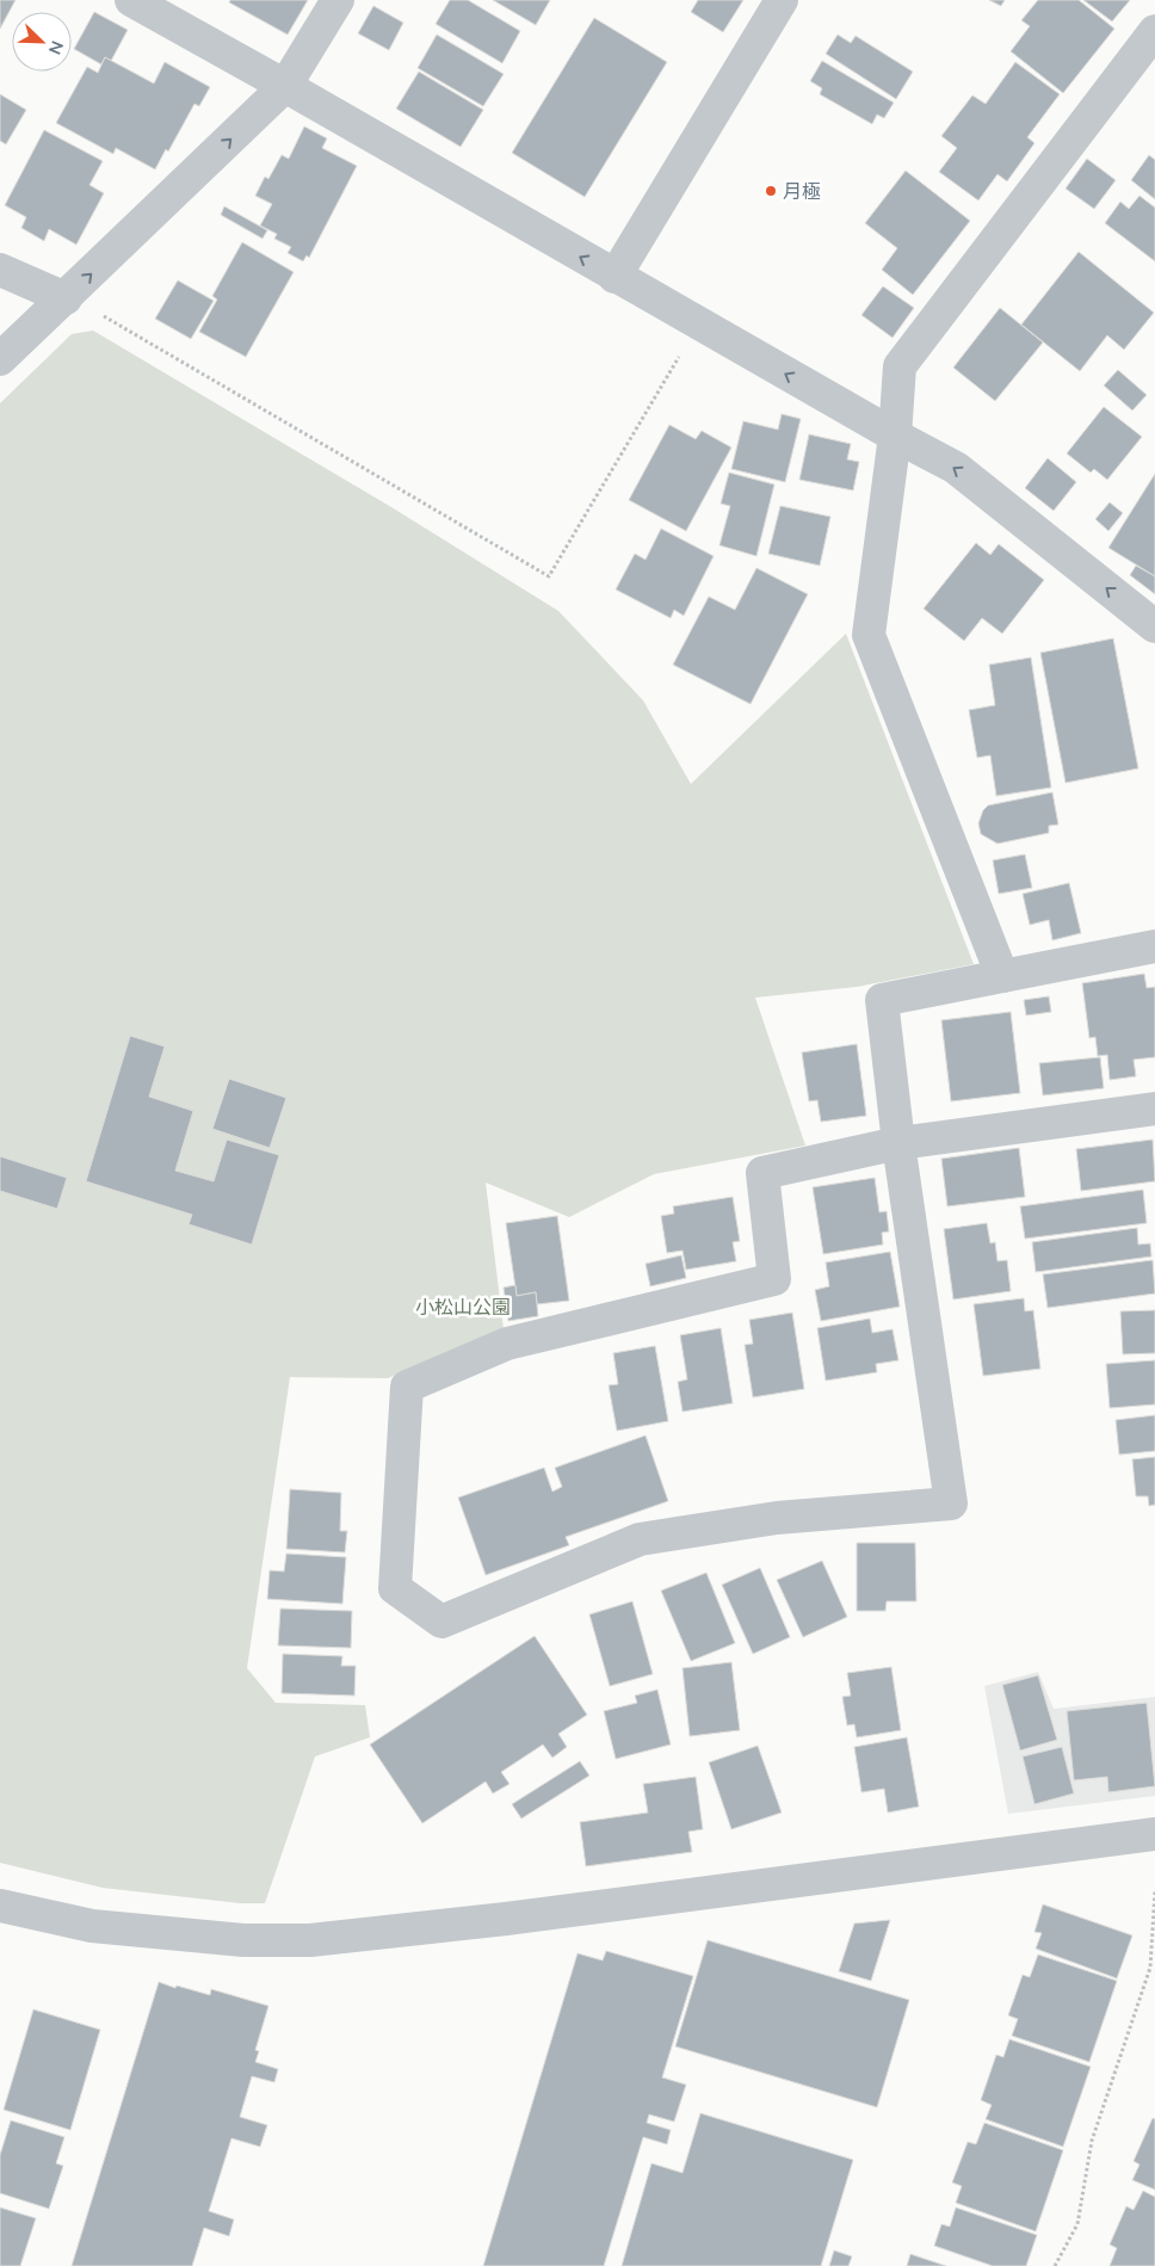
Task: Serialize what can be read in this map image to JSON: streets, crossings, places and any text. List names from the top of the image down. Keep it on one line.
{"parks":["小松山公園"],"places":["月極"],"north":"bottom right"}
